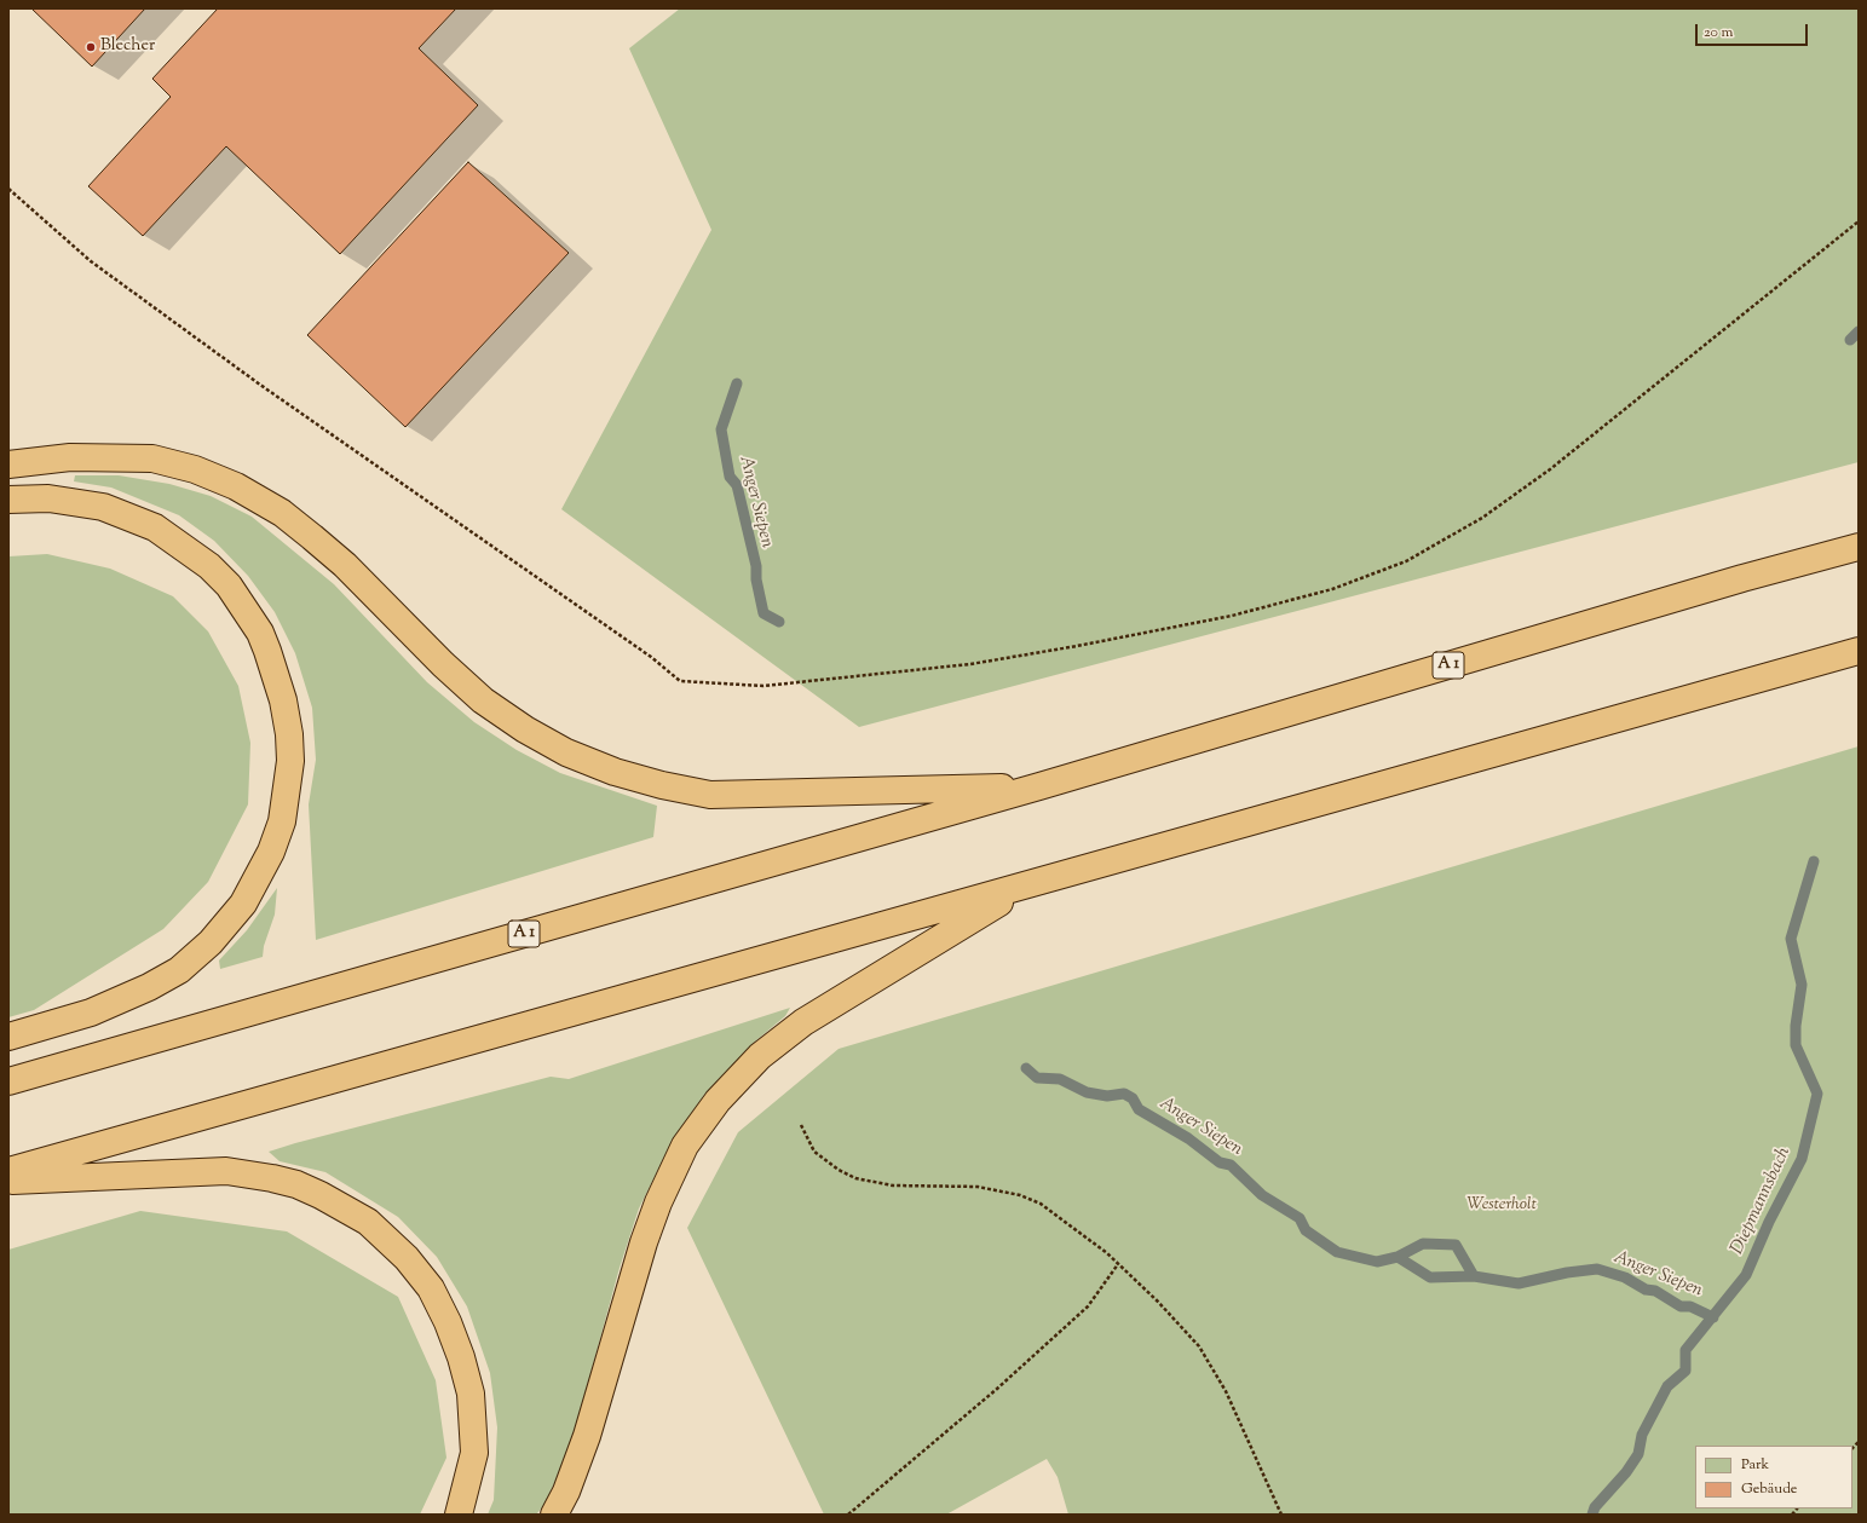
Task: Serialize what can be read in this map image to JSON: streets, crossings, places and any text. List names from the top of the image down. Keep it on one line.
{"streets":{"highway":["A 1"]},"water":["Anger Siepen","Diepmannsbach"],"parks":["Westerholt"],"places":["Blecher"],"legend":["Park","Gebäude"],"scale_bar":"20 m"}
